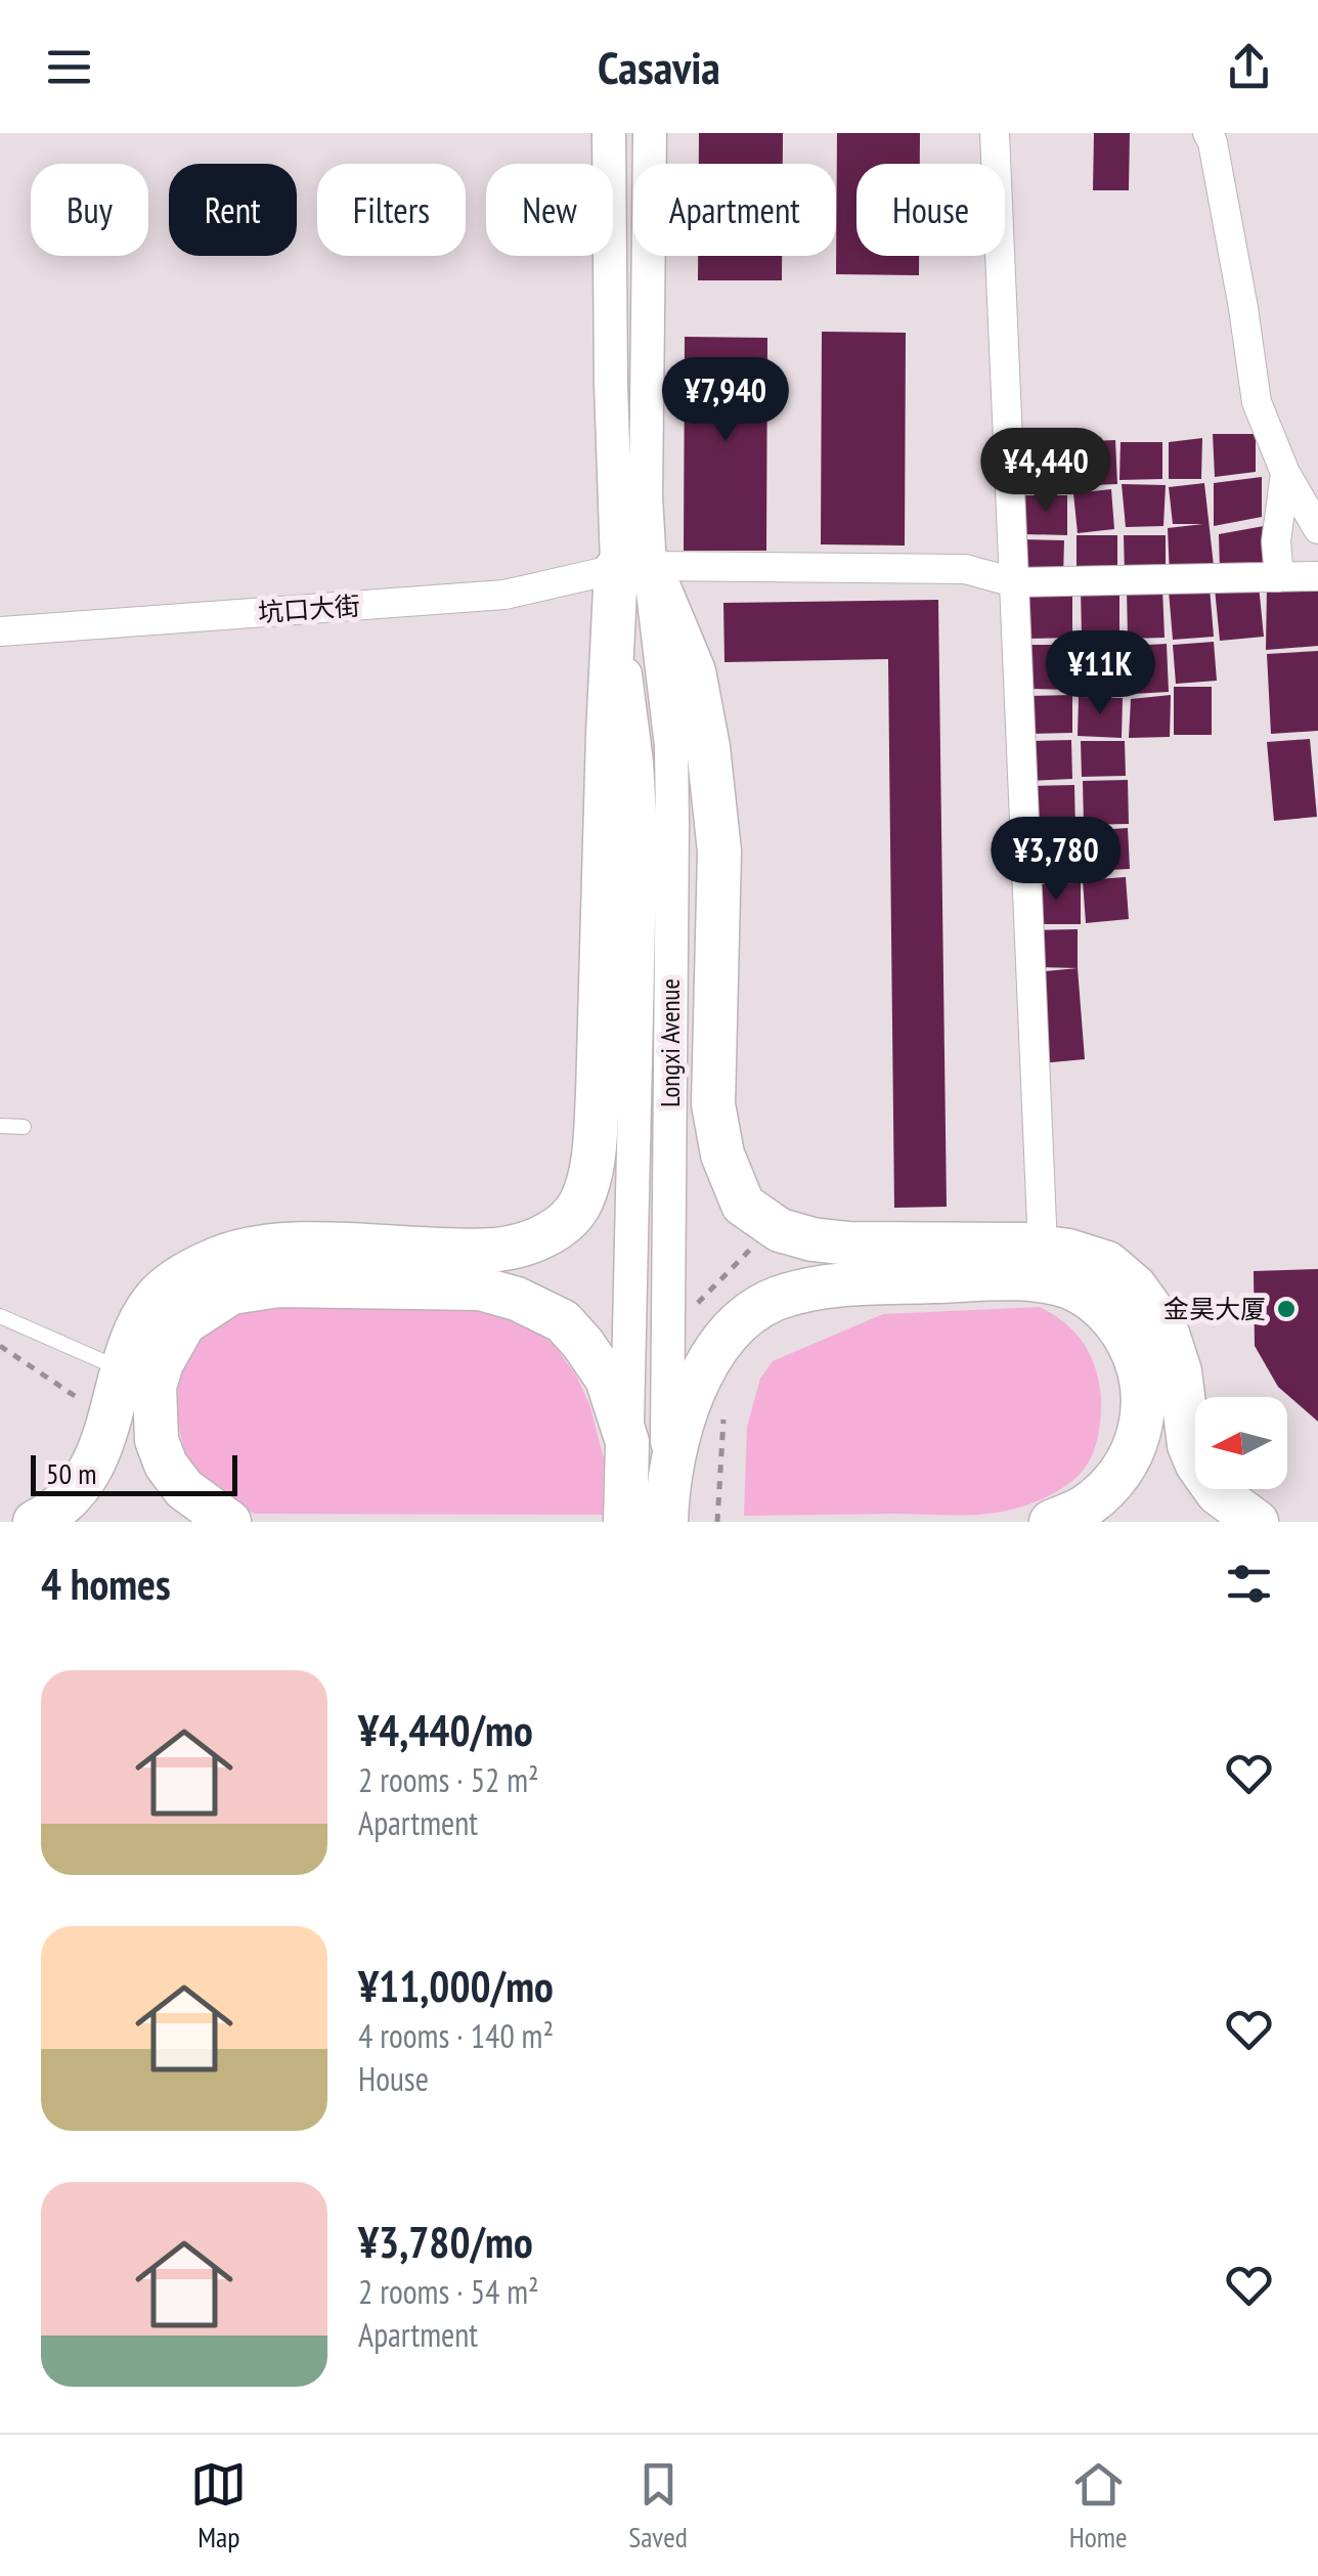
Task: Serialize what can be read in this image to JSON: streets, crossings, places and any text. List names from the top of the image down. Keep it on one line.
{"streets":{"main road":["Longxi Avenue"],"street":["坑口大街"]},"crossings":[["坑口大街","Longxi Avenue"]],"places":["金昊大厦"],"scale_bar":"50 m","north":"left","page":{"header":"Casavia","chip":["Buy","Rent","Filters","New","Apartment","House"],"price":["¥7,940","¥4,440","¥11K","¥3,780"],"scale":"50 m","heading":"4 homes","list":[{"name":"¥4,440/mo","note":"2 rooms · 52 m² · Apartment"},{"name":"¥11,000/mo","note":"4 rooms · 140 m² · House"},{"name":"¥3,780/mo","note":"2 rooms · 54 m² · Apartment"}],"tabs":["Map","Saved","Home"]}}
